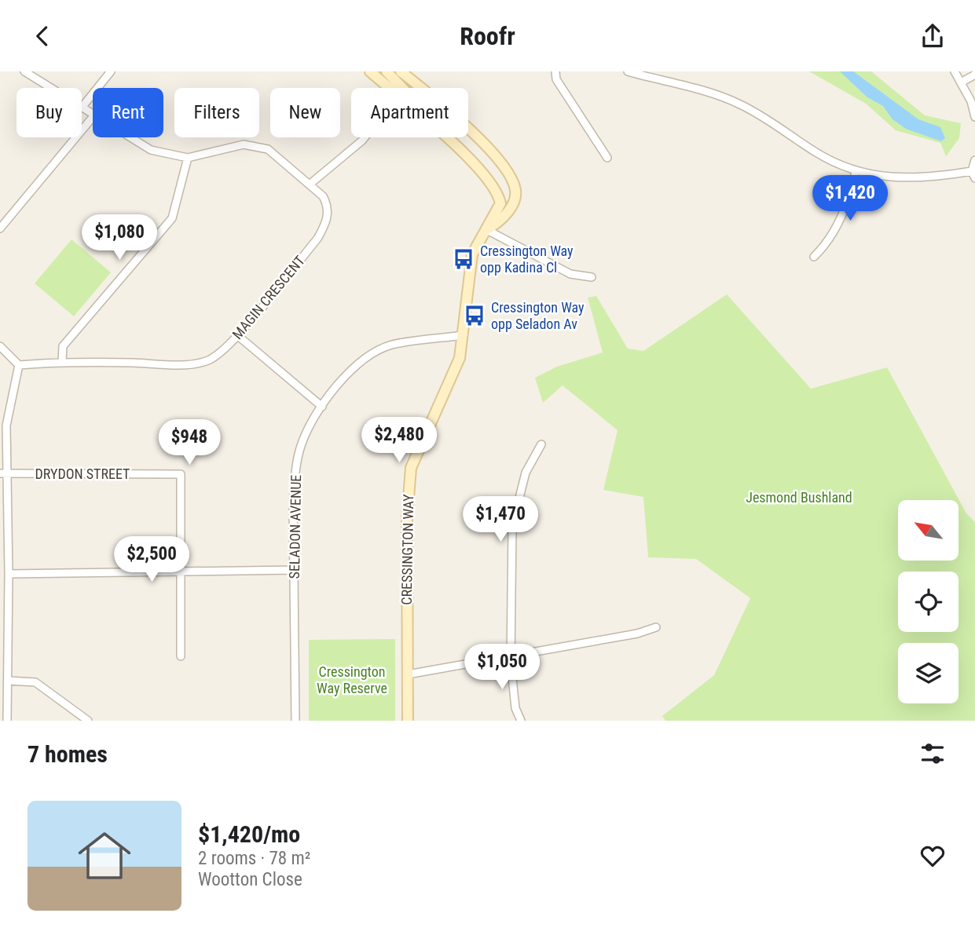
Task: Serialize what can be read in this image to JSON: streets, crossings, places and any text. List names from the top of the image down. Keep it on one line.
{"streets":{"street":["MAGIN CRESCENT","DRYDON STREET","SELADON AVENUE","CRESSINGTON WAY"]},"crossings":[["SELADON AVENUE","CRESSINGTON WAY"]],"parks":["Jesmond Bushland","Cressington Way Reserve"],"places":{"bus stop":["Cressington Way opp Kadina Cl","Cressington Way opp Seladon Av"]},"north":"top left","page":{"header":"Roofr","chip":["Buy","Rent","Filters","New","Apartment"],"price":["$1,420","$1,080","$2,480","$948","$1,470","$2,500","$1,050"],"heading":"7 homes","list":[{"name":"$1,420/mo","note":"2 rooms · 78 m² · Wootton Close"}]}}
